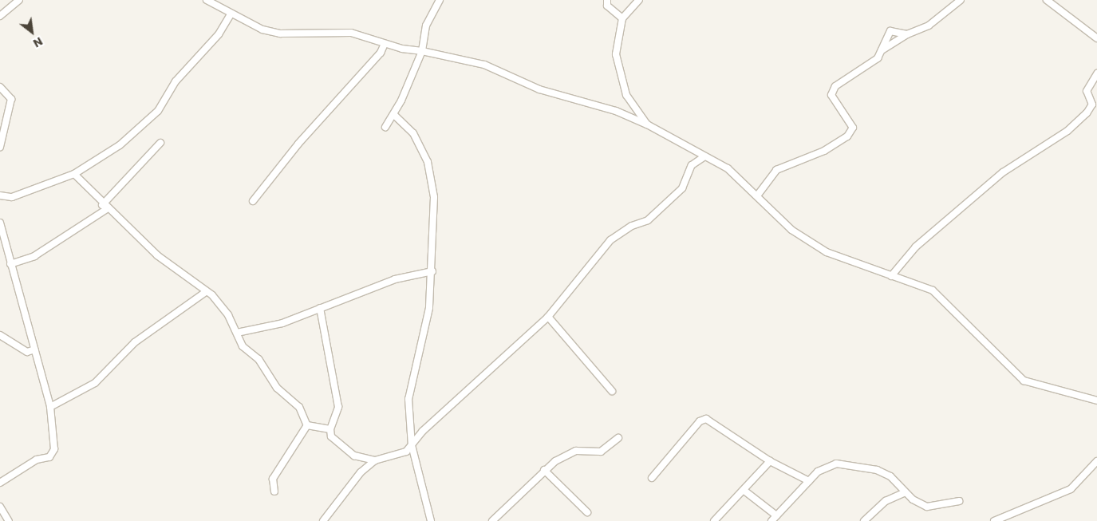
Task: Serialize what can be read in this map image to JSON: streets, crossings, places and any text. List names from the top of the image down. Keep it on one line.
{"north":"bottom right"}
